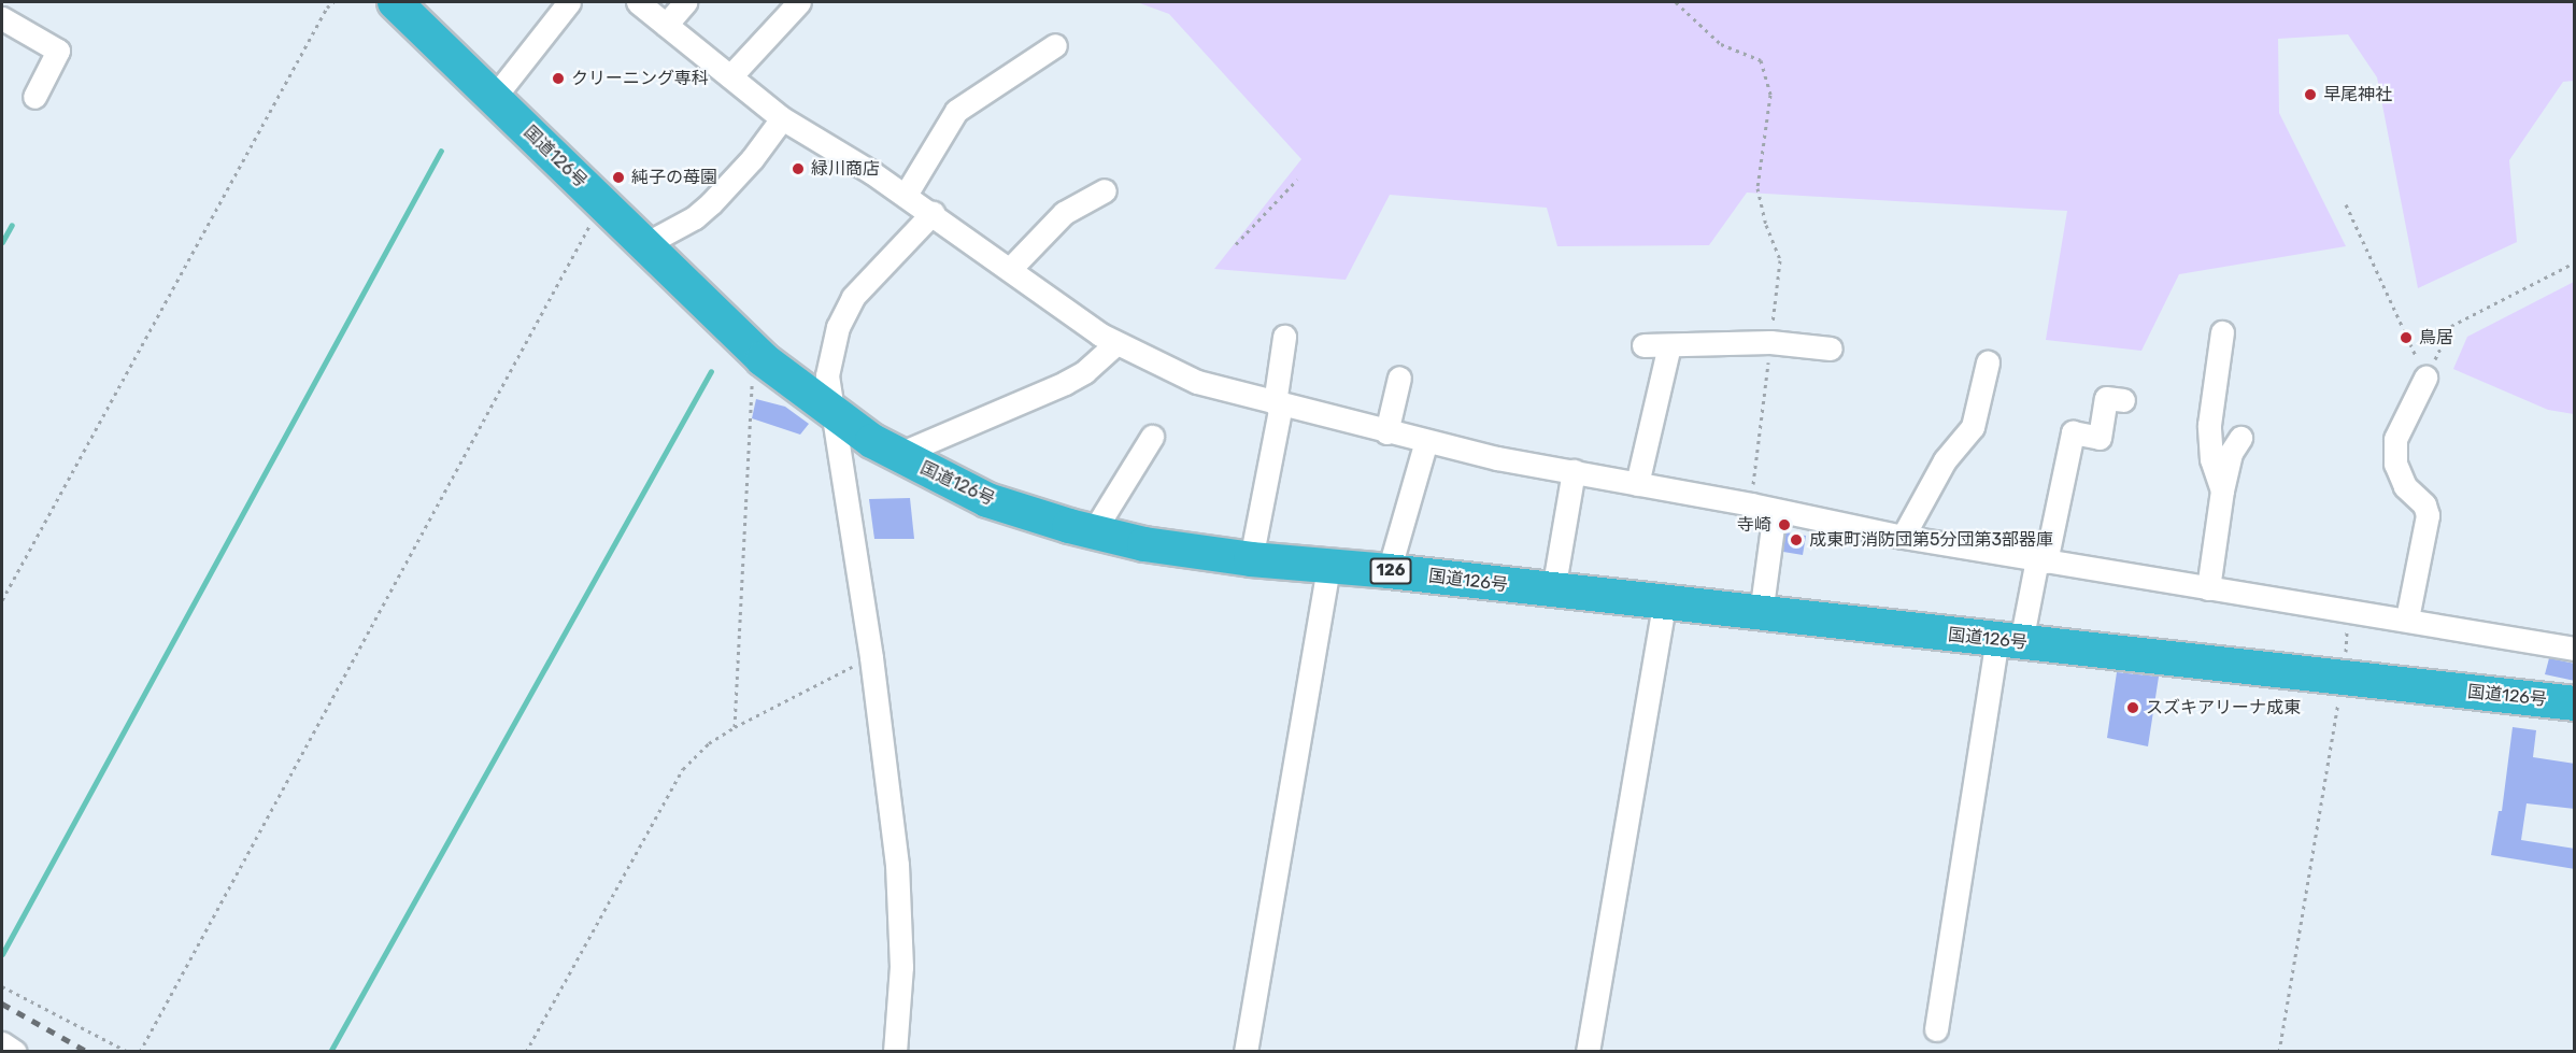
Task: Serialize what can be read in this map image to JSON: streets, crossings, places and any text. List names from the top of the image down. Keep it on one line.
{"streets":{"highway":["国道126号","126"]},"places":["クリーニング専科","早尾神社","緑川商店","純子の苺園","鳥居","寺崎","成東町消防団第5分団第3部器庫","スズキアリーナ成東"]}
